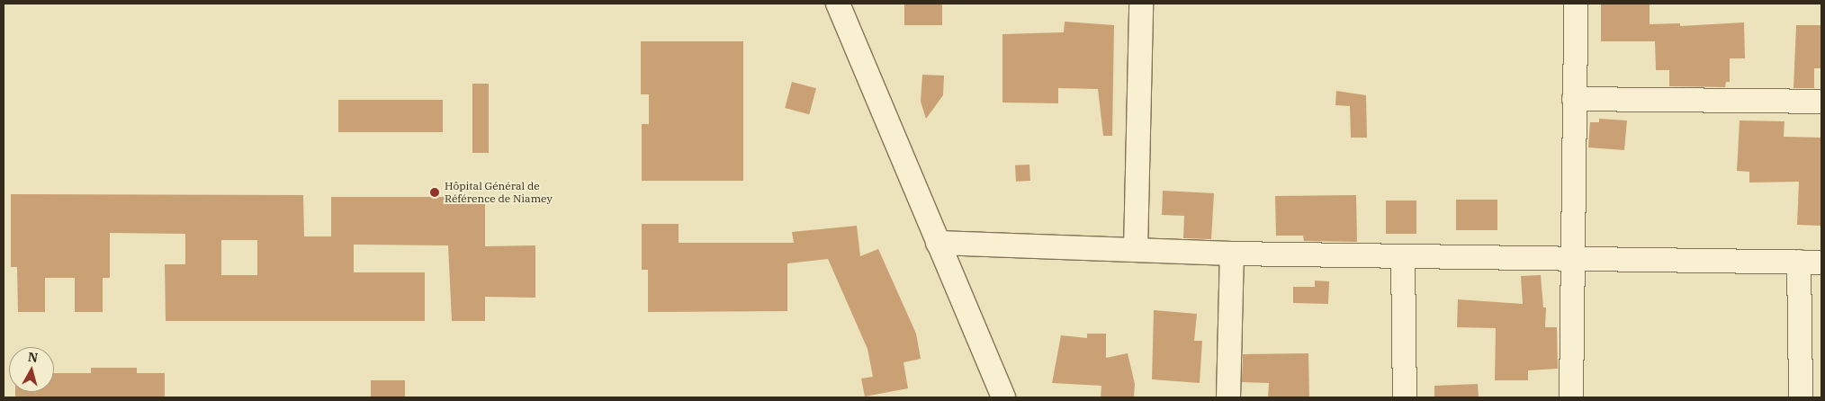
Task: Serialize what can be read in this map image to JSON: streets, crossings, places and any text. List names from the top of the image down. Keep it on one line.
{"places":["Hôpital Général de Référence de Niamey"],"north":"top"}
